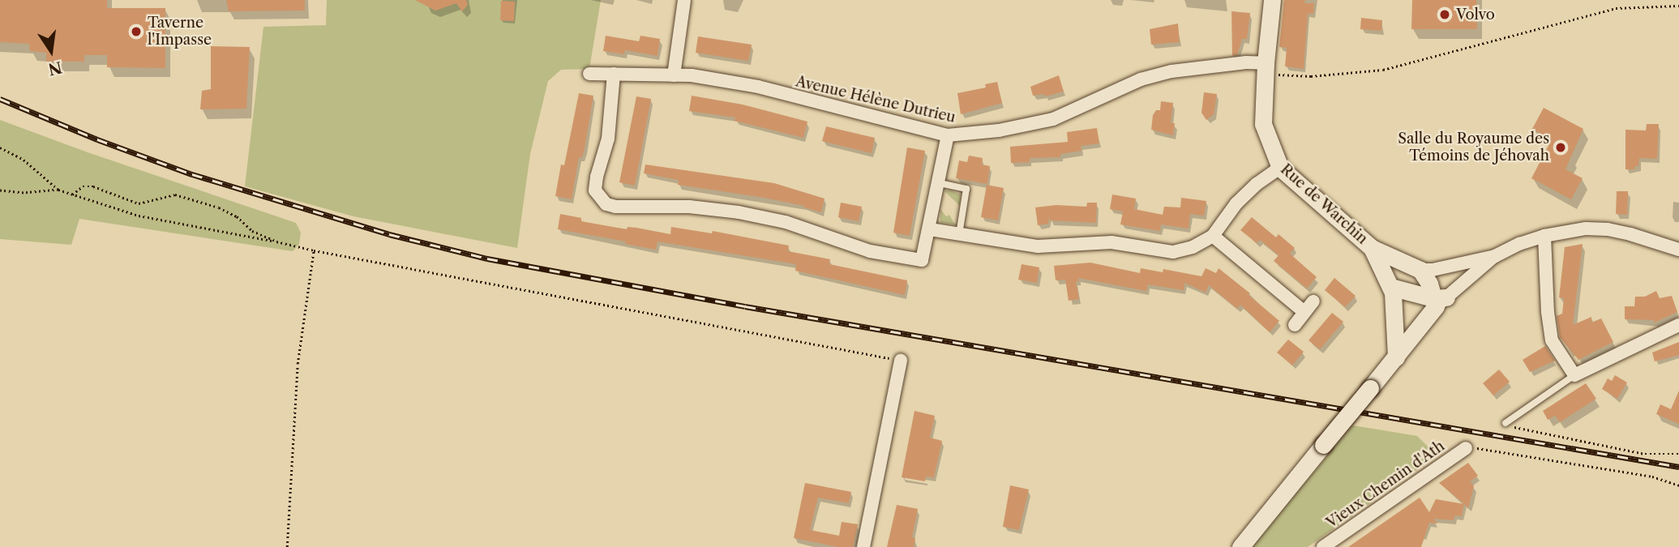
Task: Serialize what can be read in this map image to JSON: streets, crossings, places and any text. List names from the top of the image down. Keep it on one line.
{"streets":{"street":["Avenue Hélène Dutrieu","Rue de Warchin","Vieux Chemin d'Ath"]},"crossings":[["Avenue Hélène Dutrieu","Rue de Warchin"]],"places":["Volvo","Taverne l'Impasse","Salle du Royaume des Témoins de Jéhovah"],"north":"bottom"}
